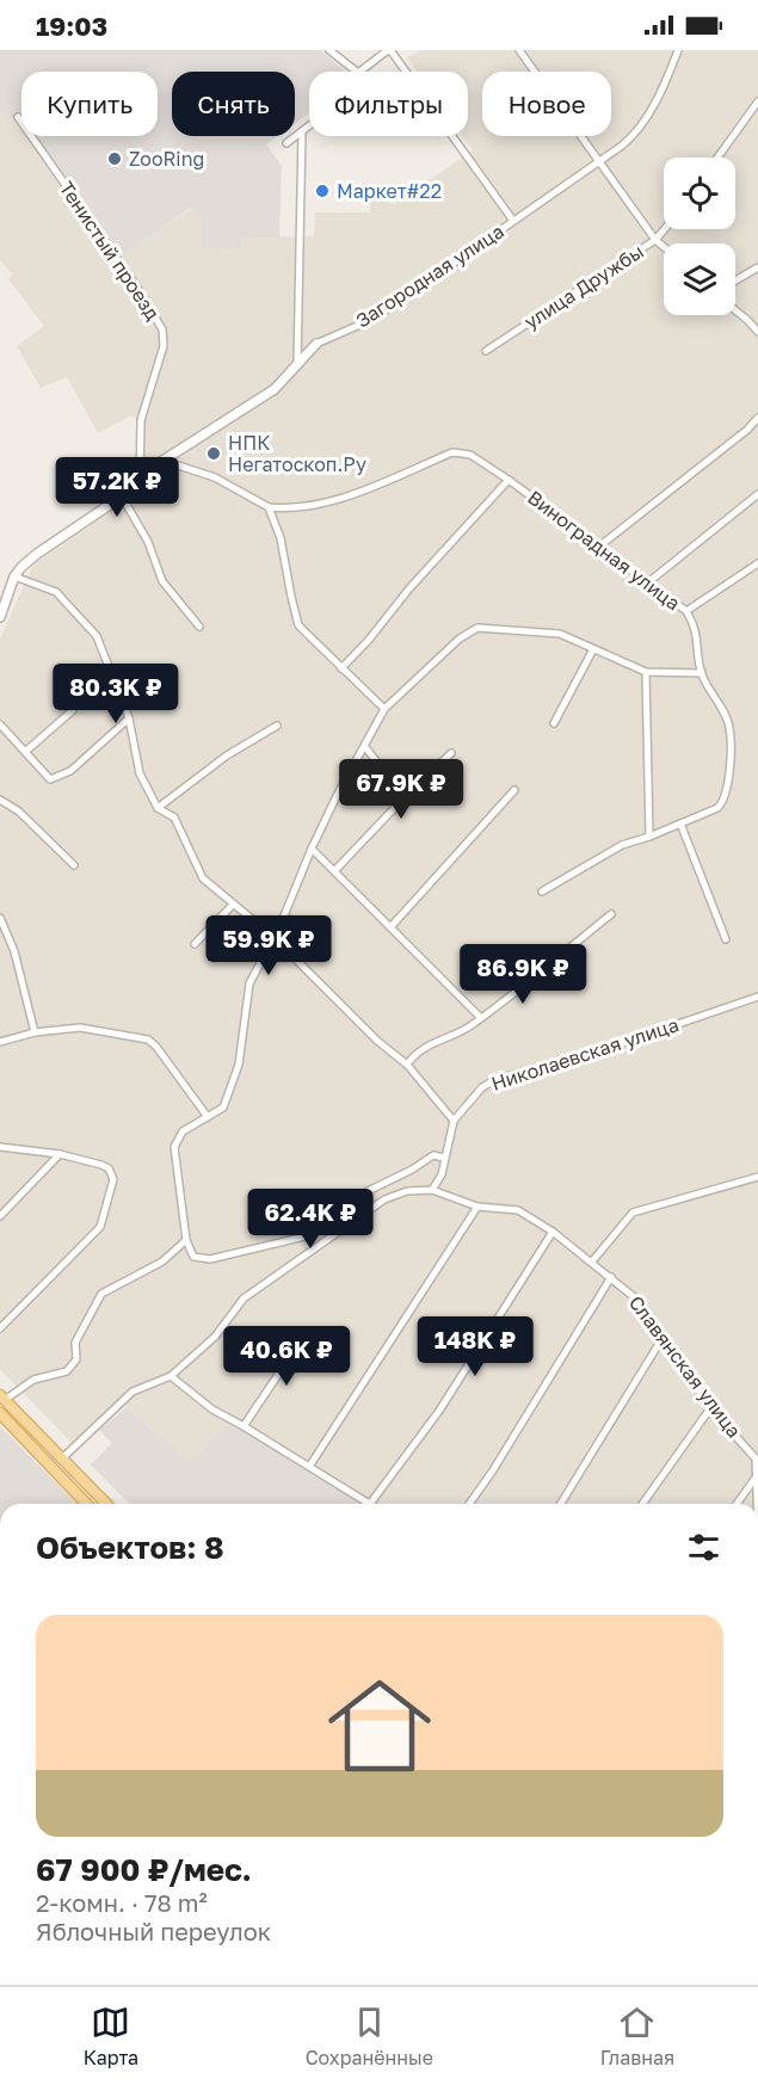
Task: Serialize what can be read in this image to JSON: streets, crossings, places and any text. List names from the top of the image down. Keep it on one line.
{"streets":{"street":["Тенистый проезд","Загородная улица","улица Дружбы","Виноградная улица","Николаевская улица","Славянская улица"]},"crossings":[["Тенистый проезд","Загородная улица"],["Николаевская улица","Славянская улица"]],"places":["ZooRing","Маркет#22","НПК Негатоскоп.Ру"],"page":{"status":"19:03","chip":["Купить","Снять","Фильтры","Новое"],"price":["57.2K ₽","80.3K ₽","67.9K ₽","59.9K ₽","86.9K ₽","62.4K ₽","148K ₽","40.6K ₽"],"heading":"Объектов: 8","list":[{"name":"67 900 ₽/мес.","note":"2-комн. · 78 m² · Яблочный переулок"}],"tabs":["Карта","Сохранённые","Главная"]}}
